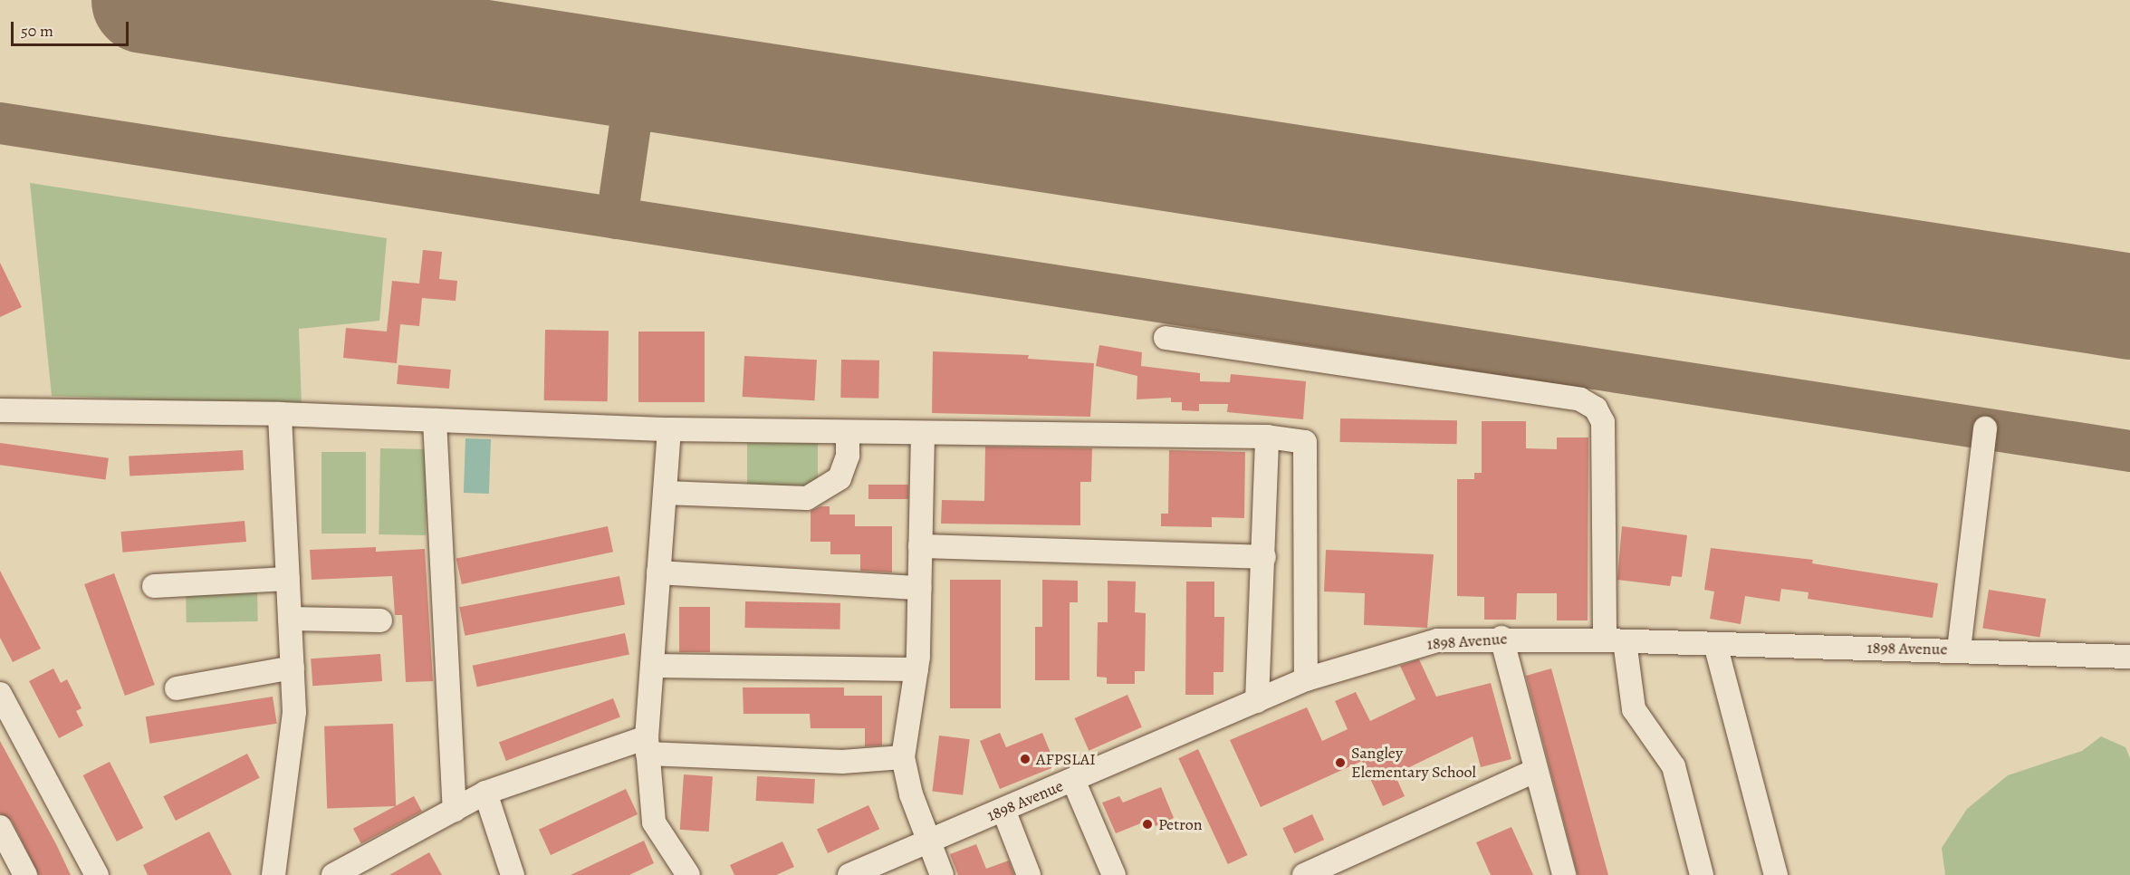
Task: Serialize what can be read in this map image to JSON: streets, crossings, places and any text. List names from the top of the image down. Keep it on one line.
{"streets":{"street":["1898 Avenue"]},"places":["AFPSLAI","Sangley Elementary School","Petron"],"scale_bar":"50 m"}
